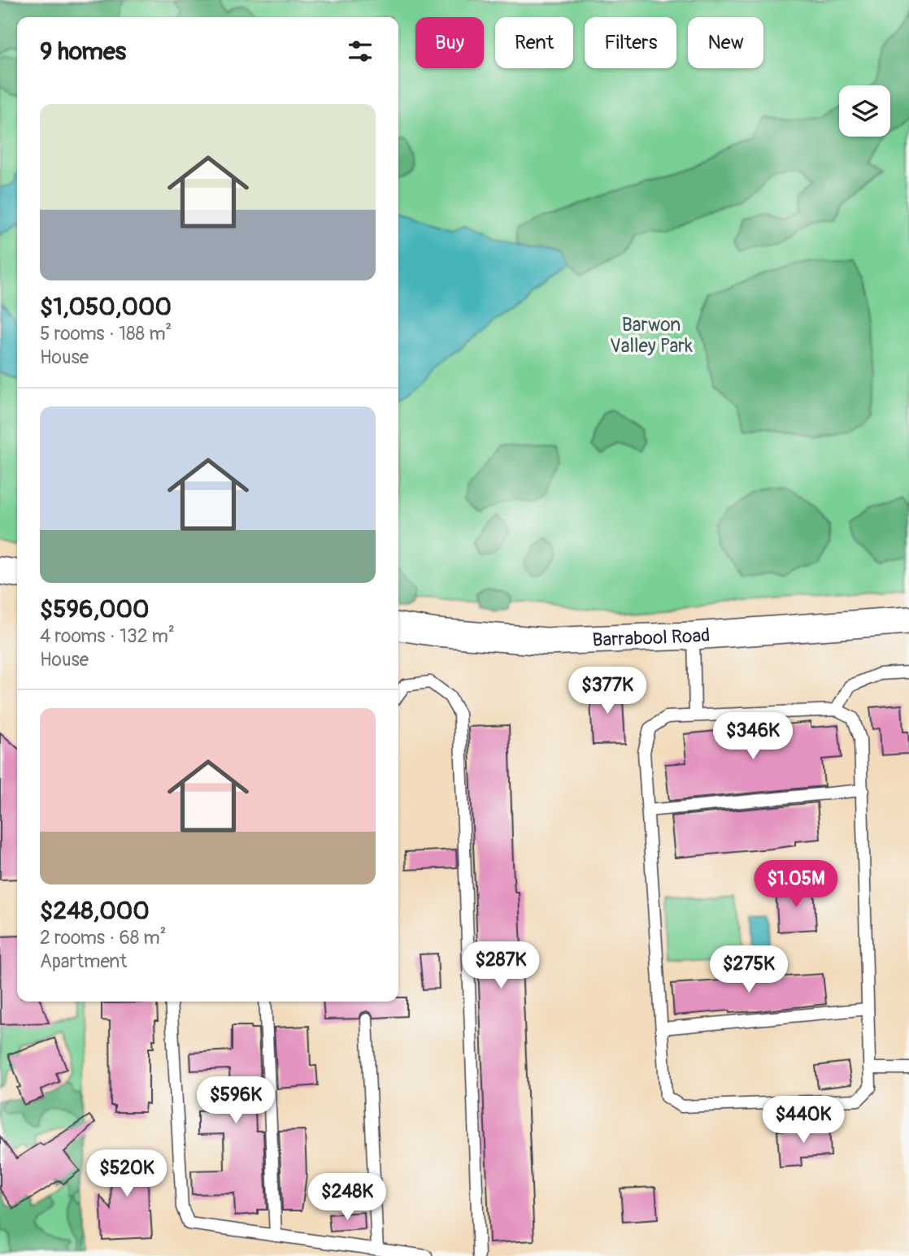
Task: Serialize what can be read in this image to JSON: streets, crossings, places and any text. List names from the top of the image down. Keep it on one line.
{"streets":{"street":["Barrabool Road"]},"parks":["Barwon Valley Park"],"page":{"chip":["Buy","Rent","Filters","New"],"heading":"9 homes","list":[{"name":"$1,050,000","note":"5 rooms · 188 m² · House"},{"name":"$596,000","note":"4 rooms · 132 m² · House"},{"name":"$248,000","note":"2 rooms · 68 m² · Apartment"}],"price":["$377K","$346K","$1.05M","$287K","$275K","$596K","$440K","$520K","$248K"]}}
